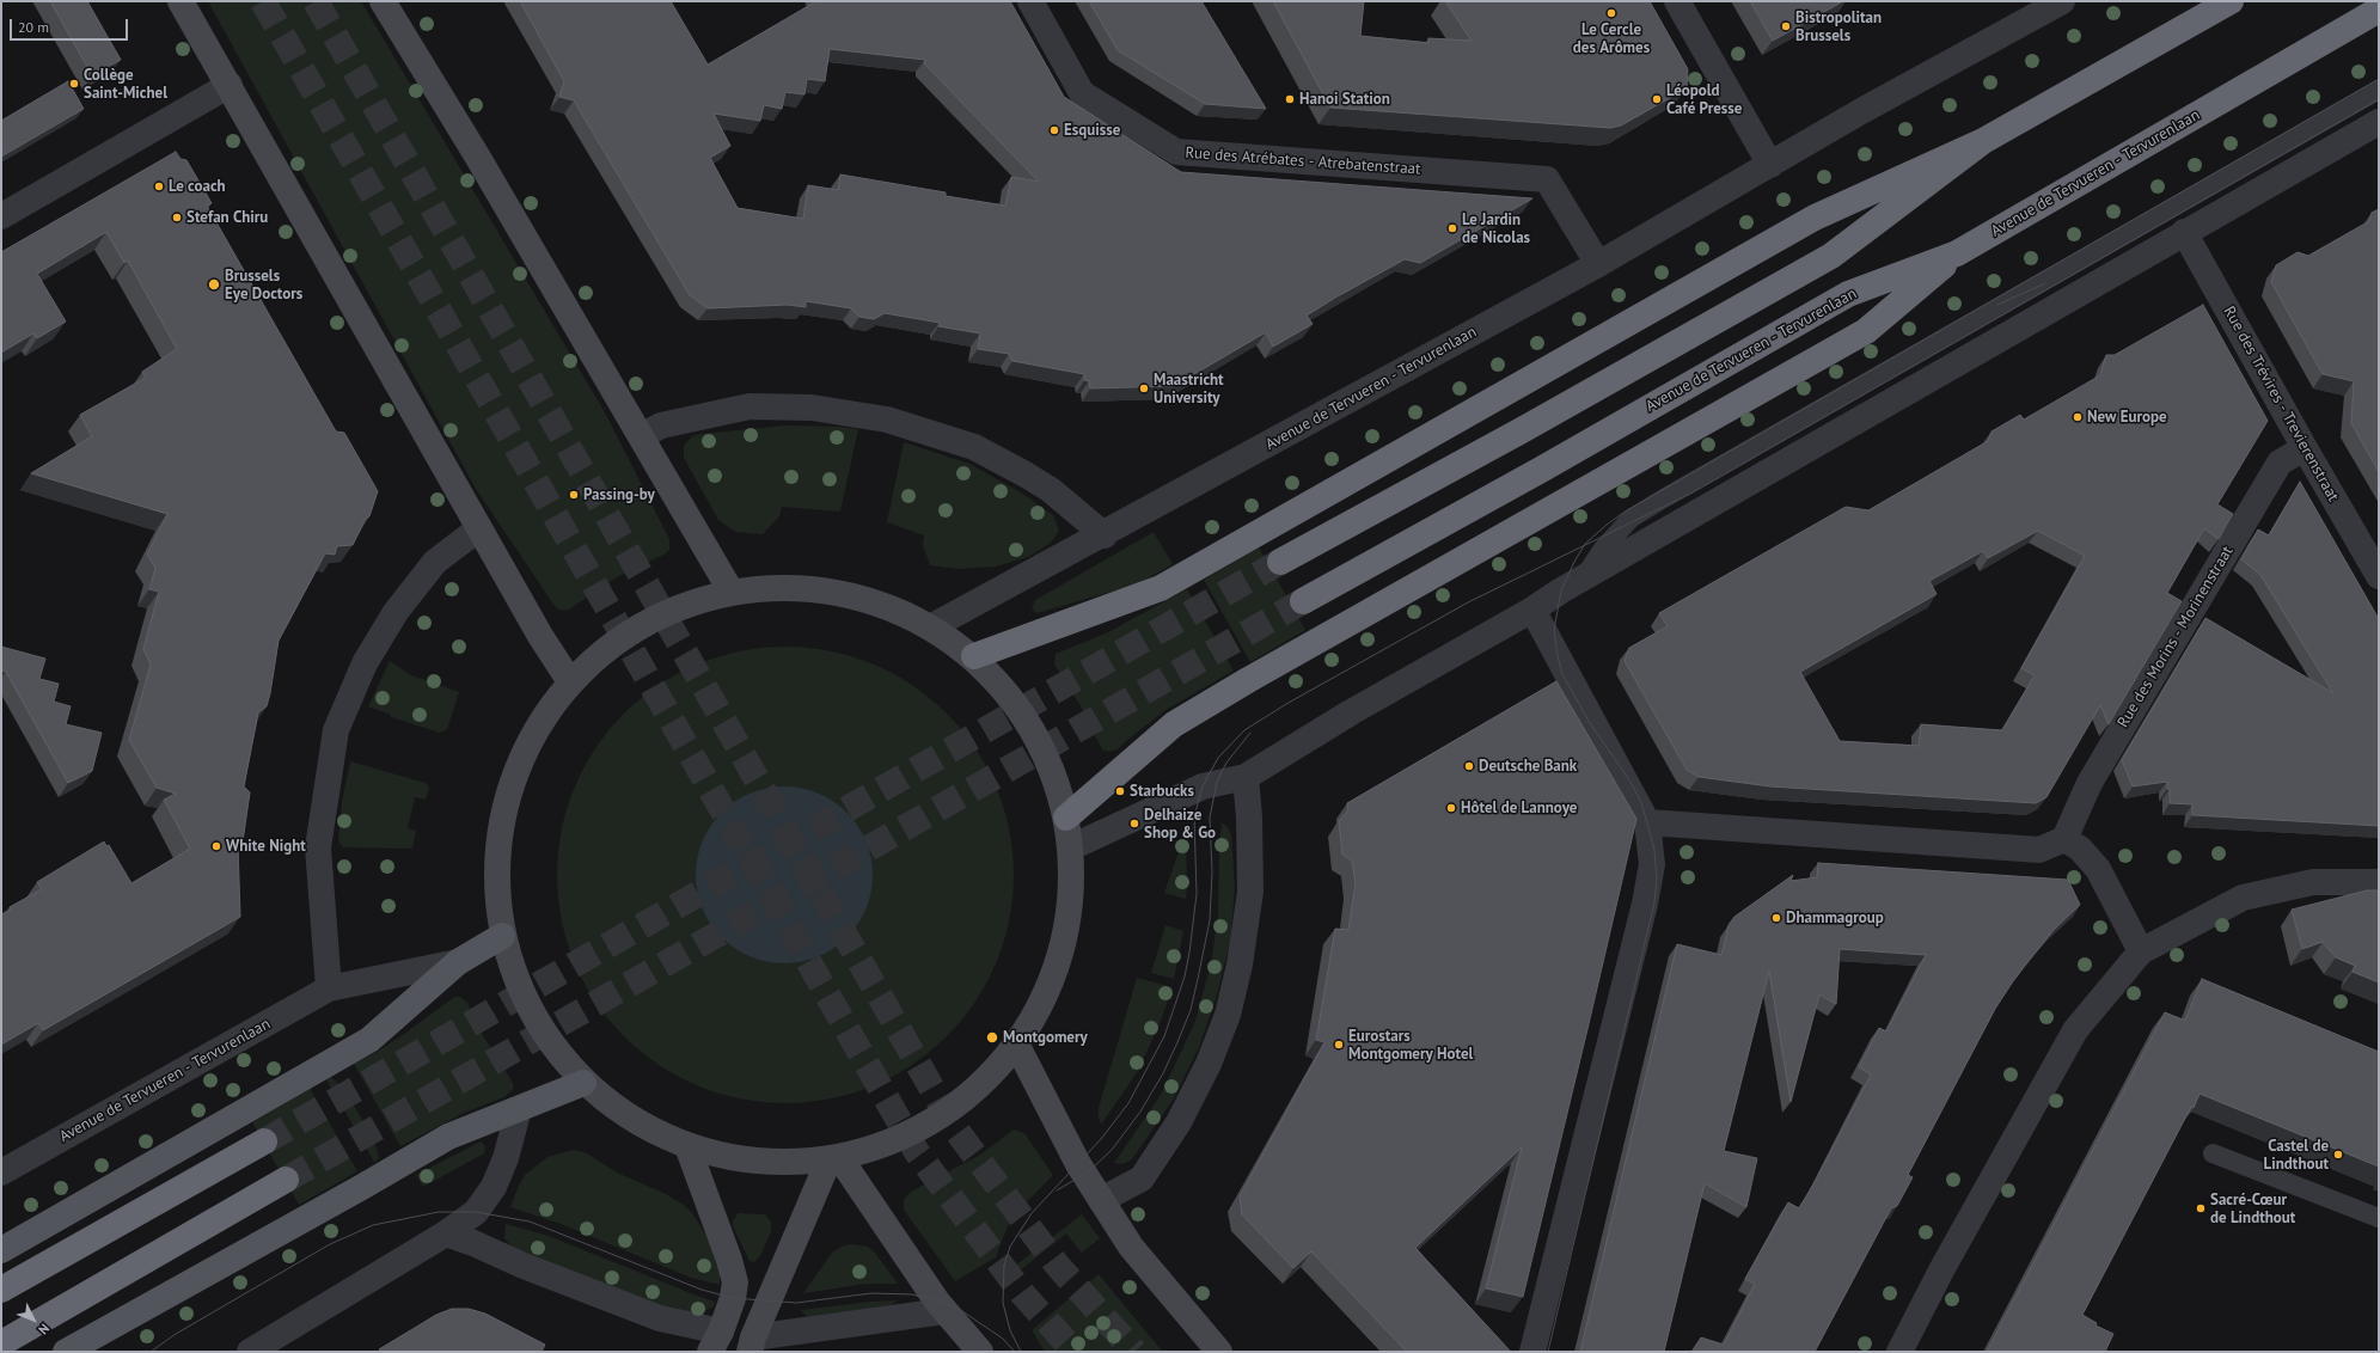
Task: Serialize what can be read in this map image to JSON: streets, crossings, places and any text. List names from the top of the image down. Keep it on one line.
{"streets":{"highway":["Avenue de Tervueren - Tervurenlaan"],"street":["Rue des Atrébates - Atrebatenstraat","Rue des Trévires - Trevierenstraat","Rue des Morins - Morinenstraat"]},"crossings":[["Rue des Atrébates - Atrebatenstraat","Avenue de Tervueren - Tervurenlaan"],["Rue des Trévires - Trevierenstraat","Rue des Morins - Morinenstraat"]],"places":["Le Cercle des Arômes","Bistropolitan Brussels","Collège Saint-Michel","Hanoi Station","Léopold Café Presse","Esquisse","Le coach","Stefan Chiru","Le Jardin de Nicolas","Brussels Eye Doctors","Maastricht University","New Europe","Passing-by","Deutsche Bank","Starbucks","Hôtel de Lannoye","Delhaize Shop & Go","White Night","Dhammagroup","Montgomery","Eurostars Montgomery Hotel","Castel de Lindthout","Sacré-Cœur de Lindthout"],"scale_bar":"20 m","north":"bottom right"}
